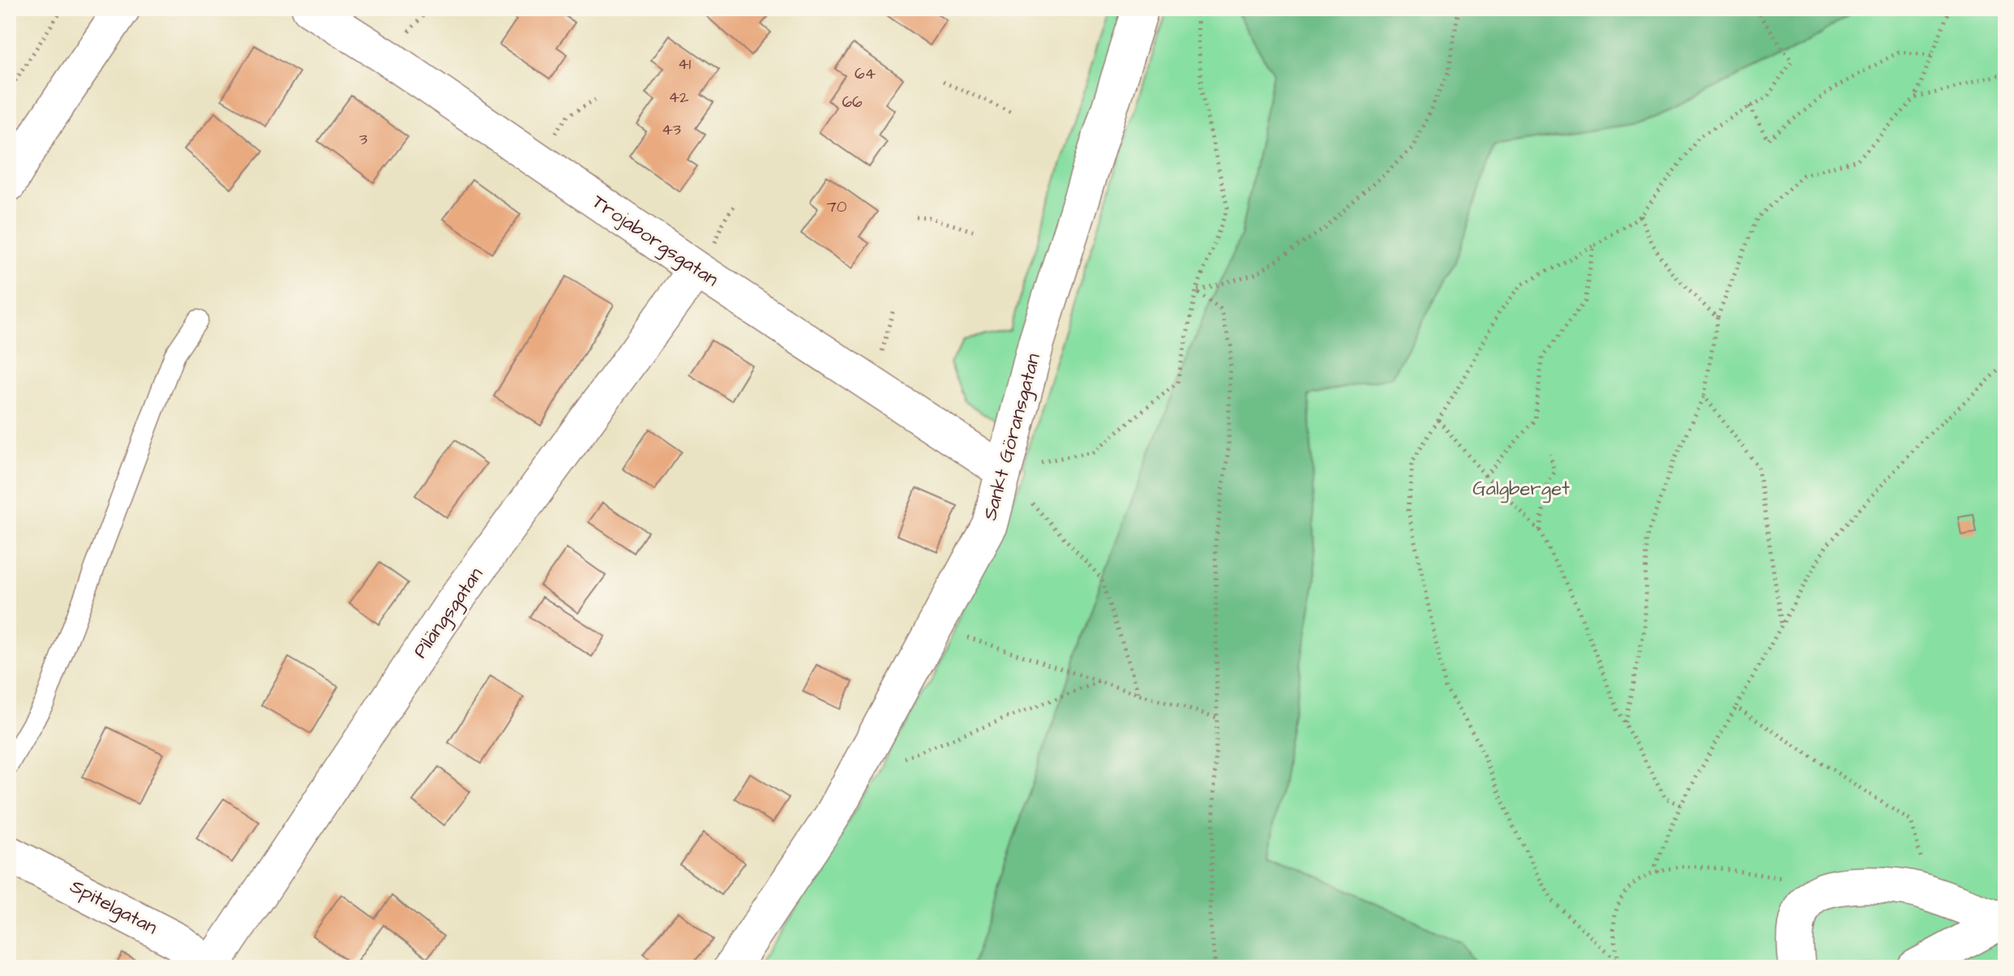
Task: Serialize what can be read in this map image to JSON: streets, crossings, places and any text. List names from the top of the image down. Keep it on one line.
{"streets":{"street":["Trojaborgsgatan","Sankt Göransgatan","Pilängsgatan","Spitelgatan"]},"crossings":[["Trojaborgsgatan","Sankt Göransgatan"],["Trojaborgsgatan","Pilängsgatan"],["Pilängsgatan","Spitelgatan"]],"parks":["Galgberget"],"house_numbers":["41","64","42","66","43","3","70"]}
